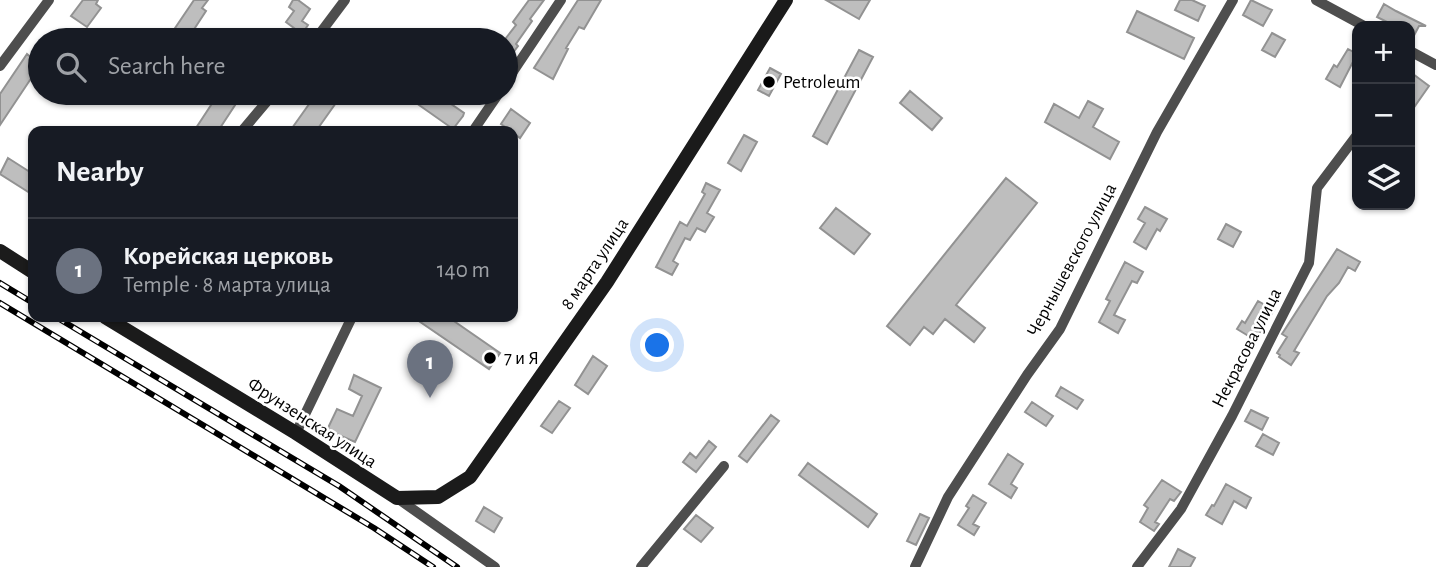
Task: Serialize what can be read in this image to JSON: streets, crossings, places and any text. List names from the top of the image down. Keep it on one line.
{"streets":{"street":["Чернышевского улица","8 марта улица","Некрасова улица","Фрунзенская улица"]},"crossings":[["8 марта улица","Фрунзенская улица"]],"places":["Petroleum","7 и Я"],"page":{"map_buttons":["+","−"],"search":"Search here","heading":"Nearby","list":[{"mark":"1","name":"Корейская церковь","note":"Temple · 8 марта улица","value":"140 m"}],"pins":"1"}}
